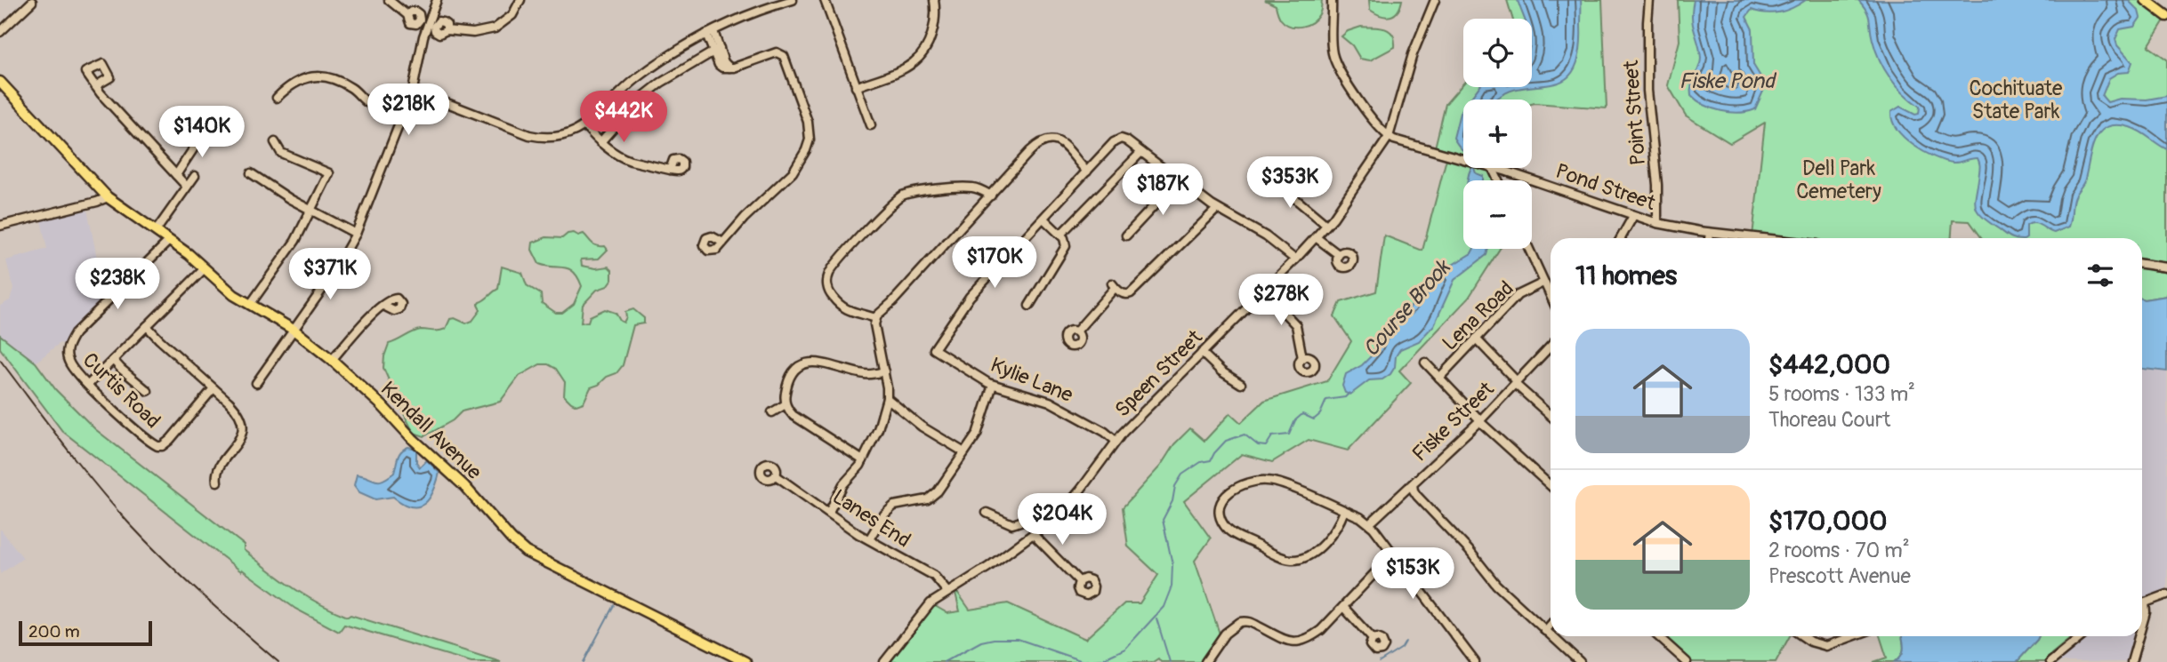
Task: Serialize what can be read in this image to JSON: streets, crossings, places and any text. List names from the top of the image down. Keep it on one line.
{"streets":{"main road":["Kendall Avenue"],"street":["Point Street","Pond Street","Lena Road","Speen Street","Kylie Lane","Curtis Road","Fiske Street","Lanes End"]},"crossings":[["Point Street","Pond Street"],["Pond Street","Speen Street"],["Speen Street","Kylie Lane"],["Speen Street","Lanes End"],["Curtis Road","Kendall Avenue"]],"water":["Fiske Pond","Course Brook"],"parks":["Cochituate State Park","Dell Park Cemetery"],"scale_bar":"200 m","page":{"map_buttons":["+","−"],"price":["$218K","$442K","$140K","$353K","$187K","$170K","$371K","$238K","$278K","$204K","$153K"],"heading":"11 homes","list":[{"name":"$442,000","note":"5 rooms · 133 m² · Thoreau Court"},{"name":"$170,000","note":"2 rooms · 70 m² · Prescott Avenue"}],"scale":"200 m"}}
